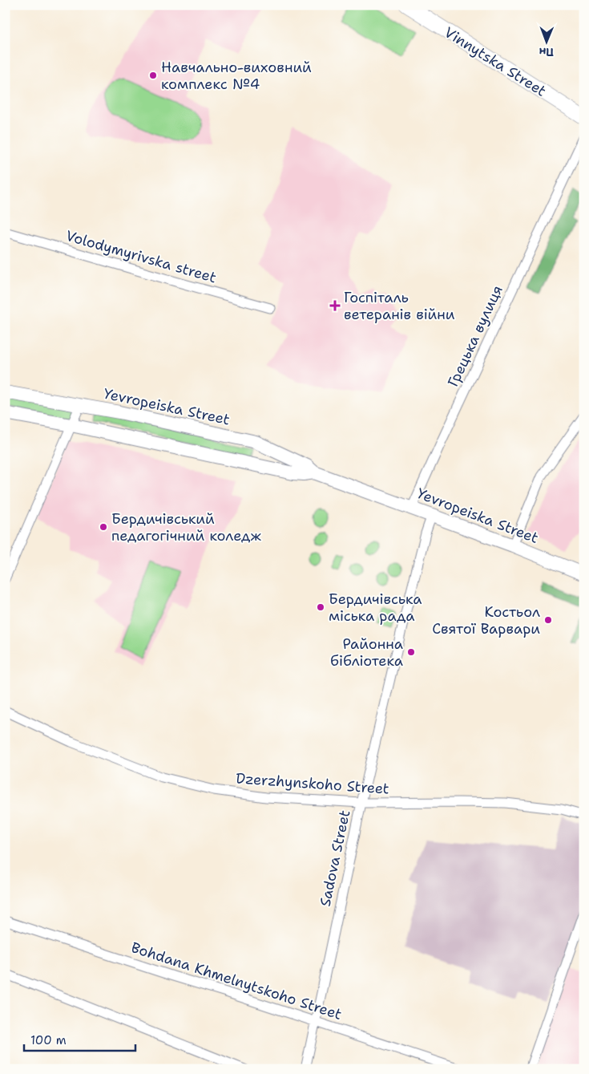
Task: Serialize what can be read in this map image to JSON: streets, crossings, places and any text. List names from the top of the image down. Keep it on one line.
{"streets":{"main road":["Vinnytska Street"],"street":["Volodymyrivska street","Грецька вулиця","Yevropeiska Street","Dzerzhynskoho Street","Sadova Street","Bohdana Khmelnytskoho Street"]},"crossings":[["Грецька вулиця","Yevropeiska Street"],["Yevropeiska Street","Sadova Street"],["Dzerzhynskoho Street","Sadova Street"],["Sadova Street","Bohdana Khmelnytskoho Street"]],"places":{"other":["Навчально-виховний комплекс №4","Бердичівський педагогічний коледж","Бердичівська міська рада","Костьол Святої Варвари","Районна бібліотека"],"health":["Госпіталь ветеранів війни"]},"scale_bar":"100 m","north":"bottom"}
